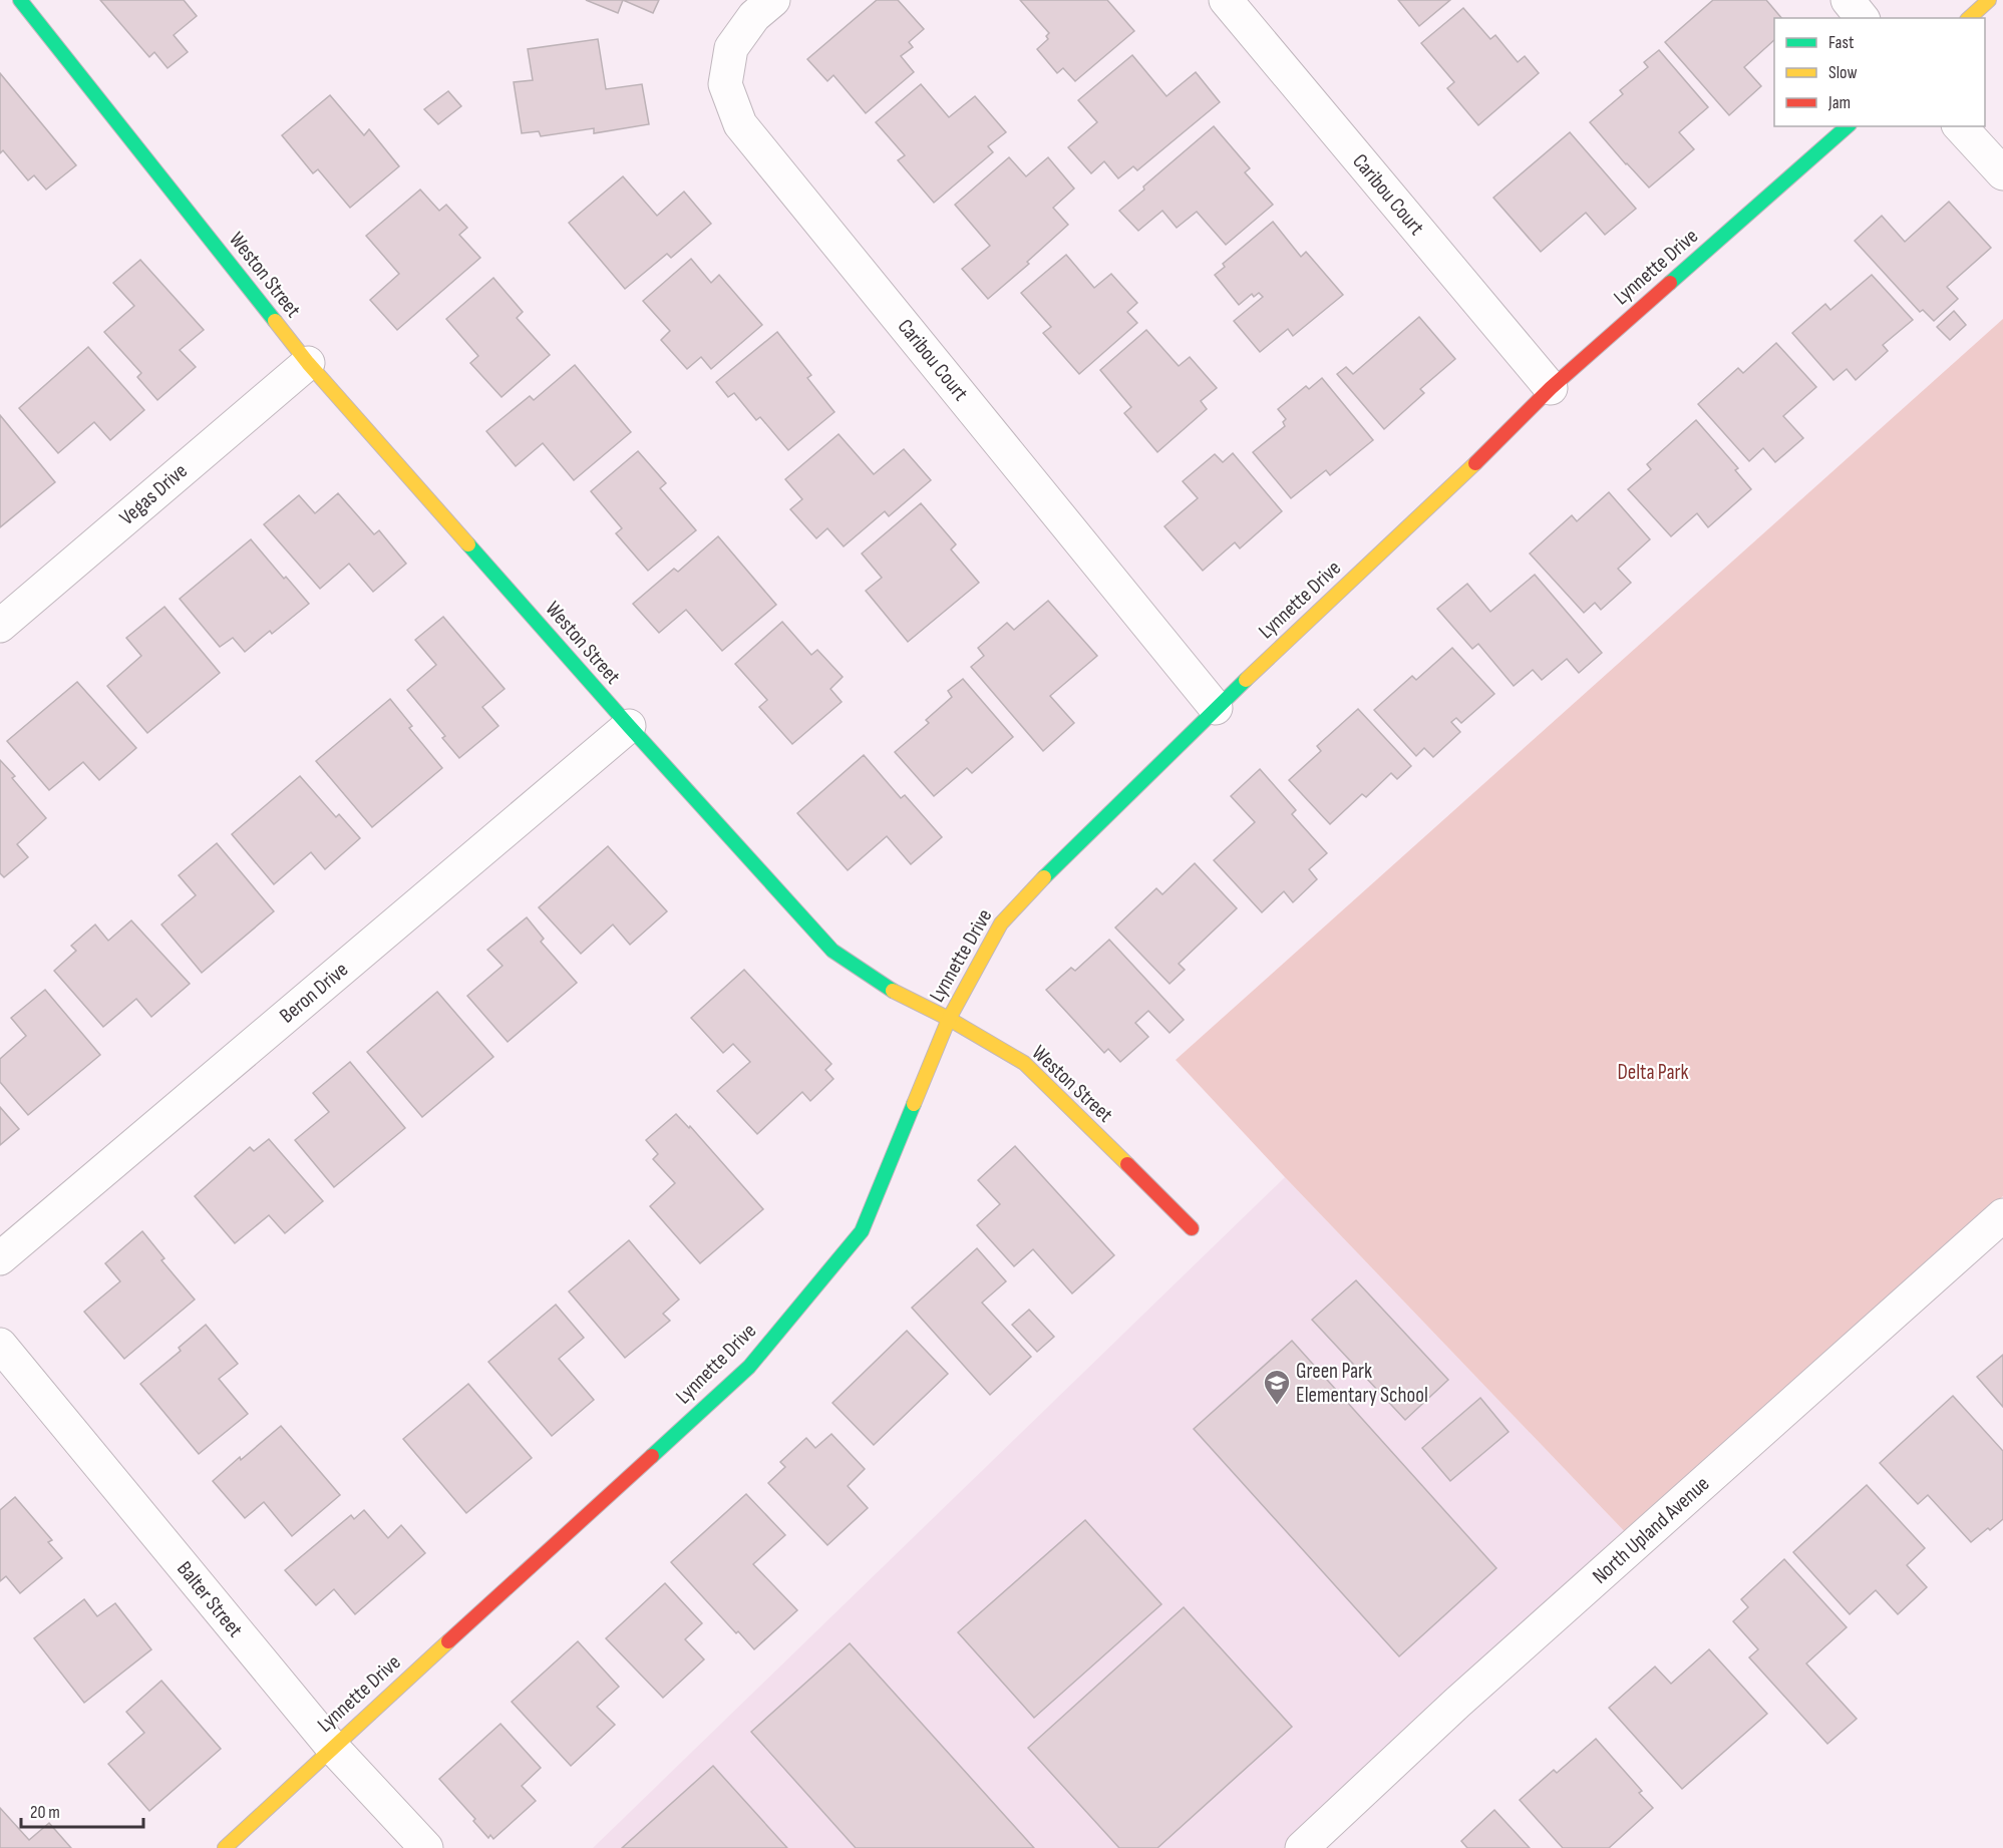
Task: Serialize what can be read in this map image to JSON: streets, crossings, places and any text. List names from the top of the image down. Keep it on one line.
{"streets":{"street":["Caribou Court","Lynnette Drive","Weston Street","Vegas Drive","Beron Drive","North Upland Avenue","Balter Street"]},"crossings":[["Caribou Court","Lynnette Drive"],["Lynnette Drive","Weston Street"],["Lynnette Drive","Balter Street"],["Weston Street","Vegas Drive"],["Weston Street","Beron Drive"]],"parks":["Delta Park"],"places":{"school or university":["Green Park Elementary School"]},"legend":["Fast","Slow","Jam"],"scale_bar":"20 m"}
